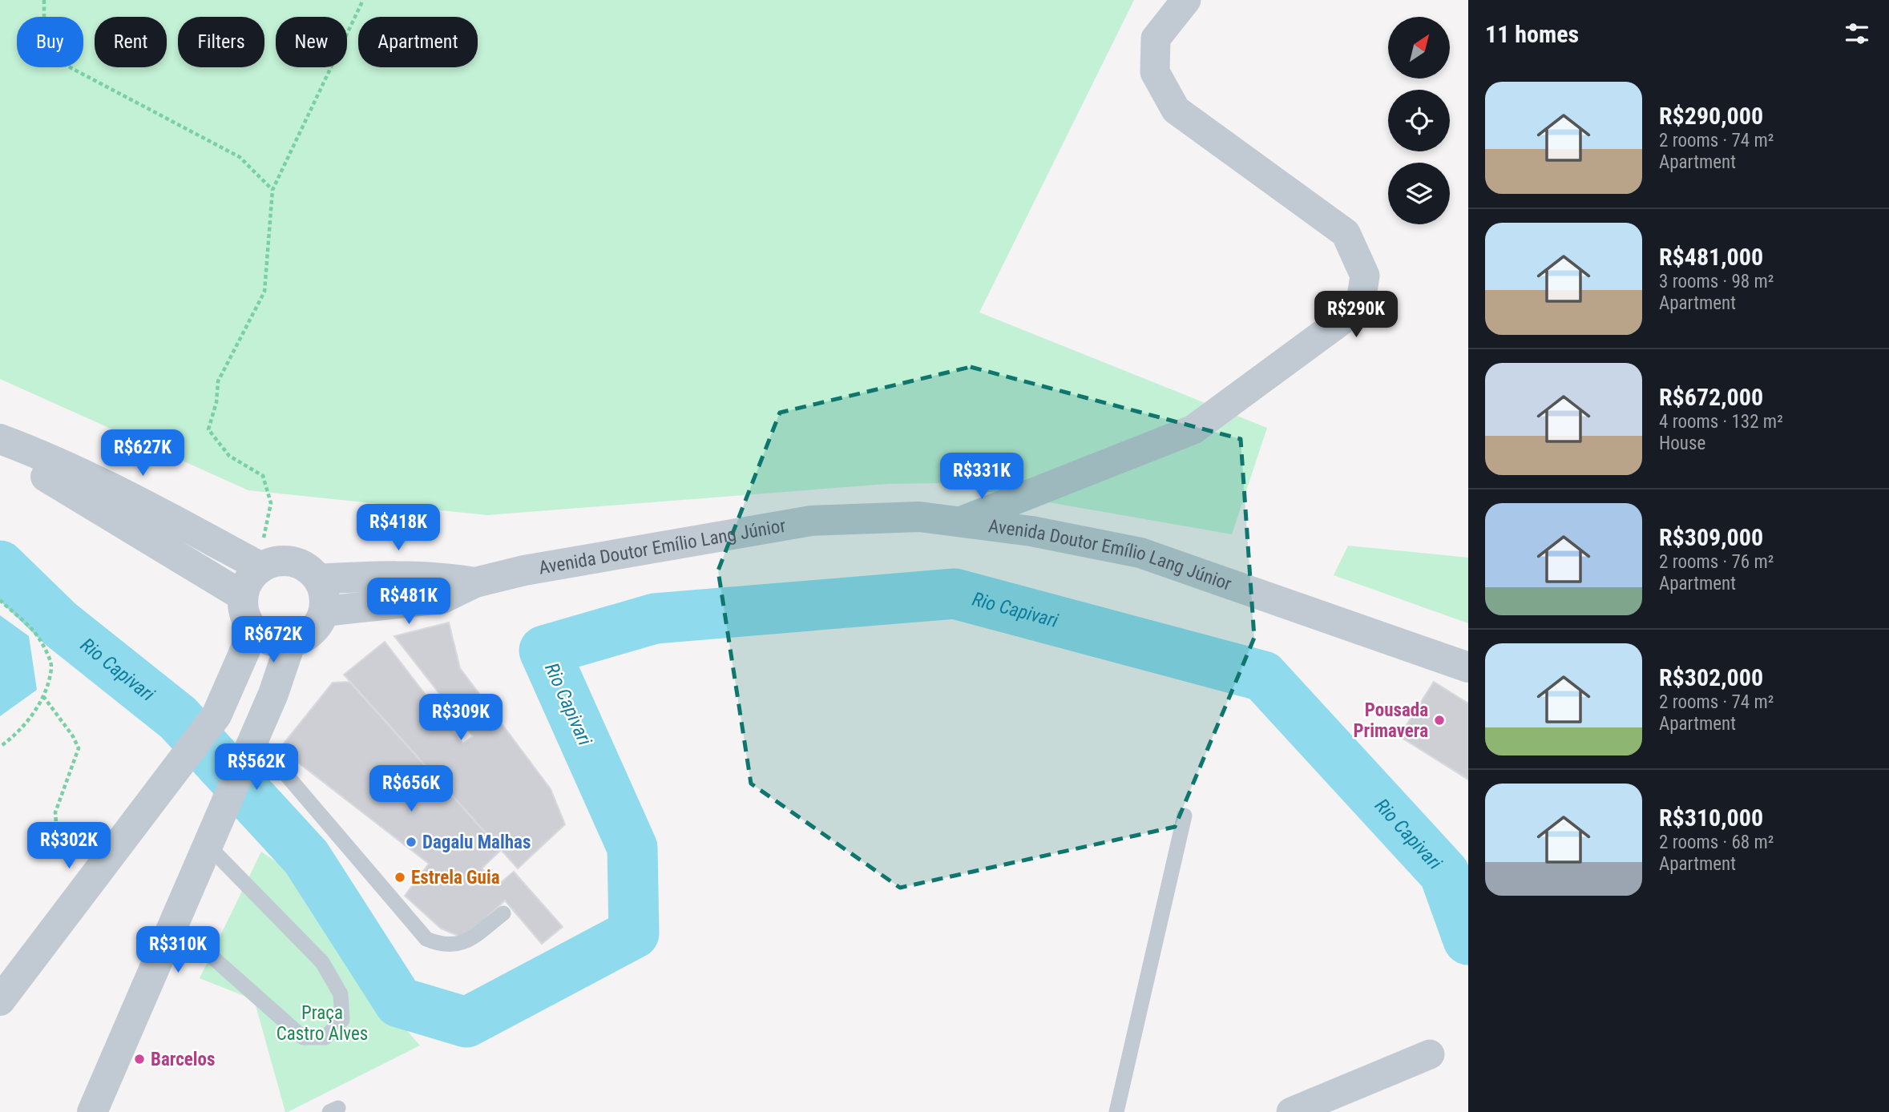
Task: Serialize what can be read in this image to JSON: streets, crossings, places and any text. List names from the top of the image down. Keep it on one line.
{"streets":{"street":["Avenida Doutor Emílio Lang Júnior"]},"water":["Rio Capivari"],"parks":["Praça Castro Alves"],"places":["Pousada Primavera","Dagalu Malhas","Estrela Guia","Barcelos"],"north":"top right","page":{"heading":"11 homes","chip":["Buy","Rent","Filters","New","Apartment"],"list":[{"name":"R$290,000","note":"2 rooms · 74 m² · Apartment"},{"name":"R$481,000","note":"3 rooms · 98 m² · Apartment"},{"name":"R$672,000","note":"4 rooms · 132 m² · House"},{"name":"R$309,000","note":"2 rooms · 76 m² · Apartment"},{"name":"R$302,000","note":"2 rooms · 74 m² · Apartment"},{"name":"R$310,000","note":"2 rooms · 68 m² · Apartment"}],"price":["R$290K","R$627K","R$331K","R$418K","R$481K","R$672K","R$309K","R$562K","R$656K","R$302K","R$310K"]}}
